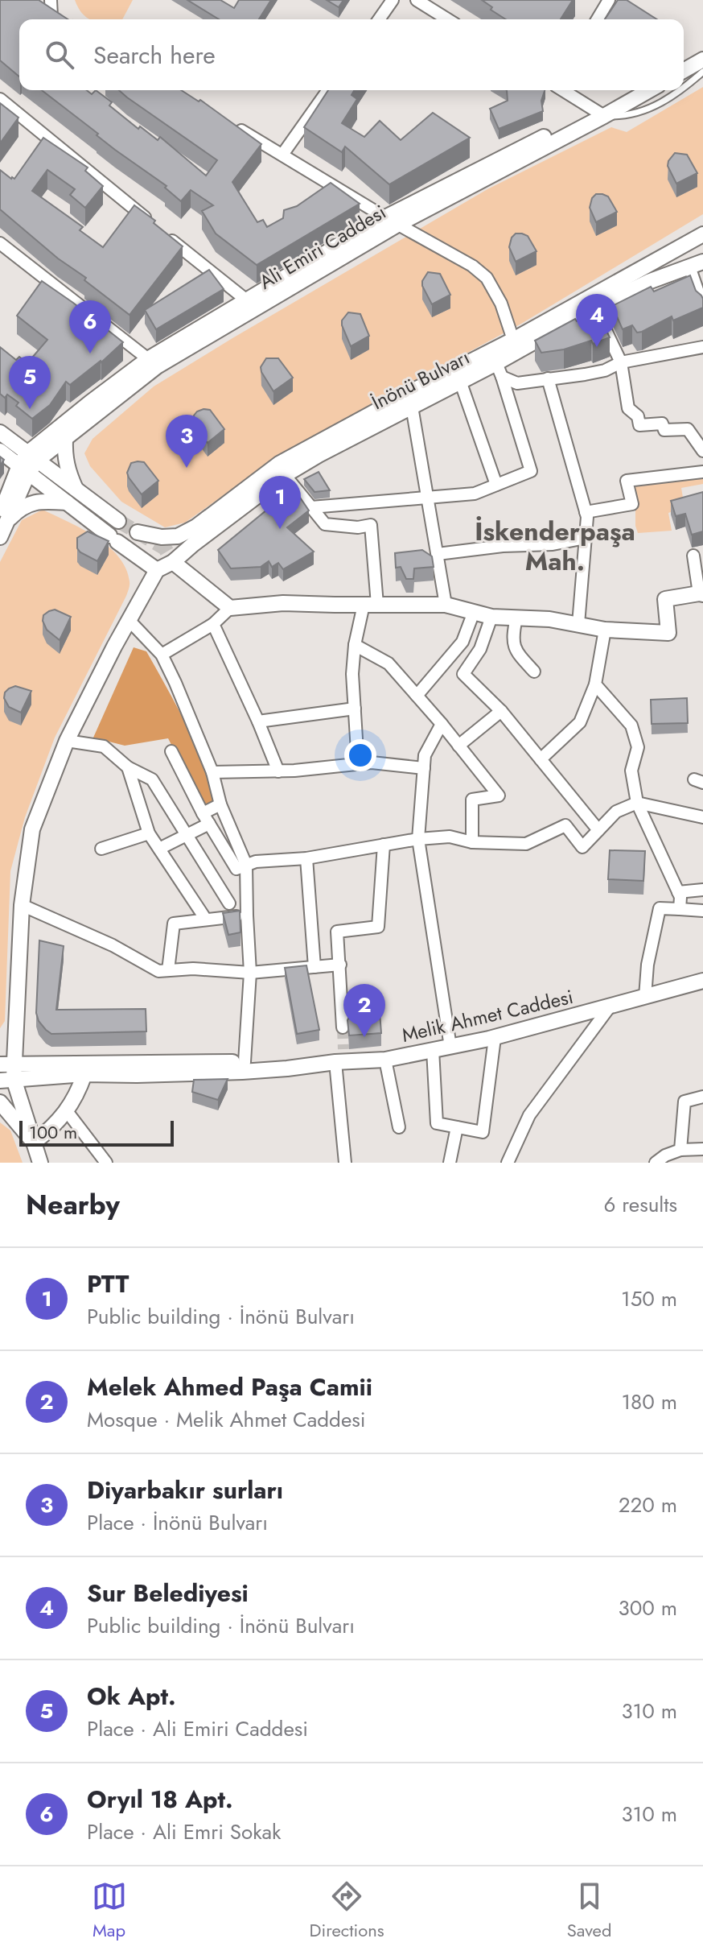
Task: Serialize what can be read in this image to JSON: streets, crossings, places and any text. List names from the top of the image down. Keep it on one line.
{"streets":{"main road":["Ali Emiri Caddesi","İnönü Bulvarı","Melik Ahmet Caddesi"]},"districts":["İskenderpaşa Mah."],"scale_bar":"100 m","page":{"search":"Search here","pins":["4","6","5","3","1","2"],"scale":"100 m","heading":["Nearby","6 results"],"list":[{"mark":"1","name":"PTT","note":"Public building · İnönü Bulvarı","value":"150 m"},{"mark":"2","name":"Melek Ahmed Paşa Camii","note":"Mosque · Melik Ahmet Caddesi","value":"180 m"},{"mark":"3","name":"Diyarbakır surları","note":"Place · İnönü Bulvarı","value":"220 m"},{"mark":"4","name":"Sur Belediyesi","note":"Public building · İnönü Bulvarı","value":"300 m"},{"mark":"5","name":"Ok Apt.","note":"Place · Ali Emiri Caddesi","value":"310 m"},{"mark":"6","name":"Oryıl 18 Apt.","note":"Place · Ali Emri Sokak","value":"310 m"}],"nav":["Map","Directions","Saved"]}}
